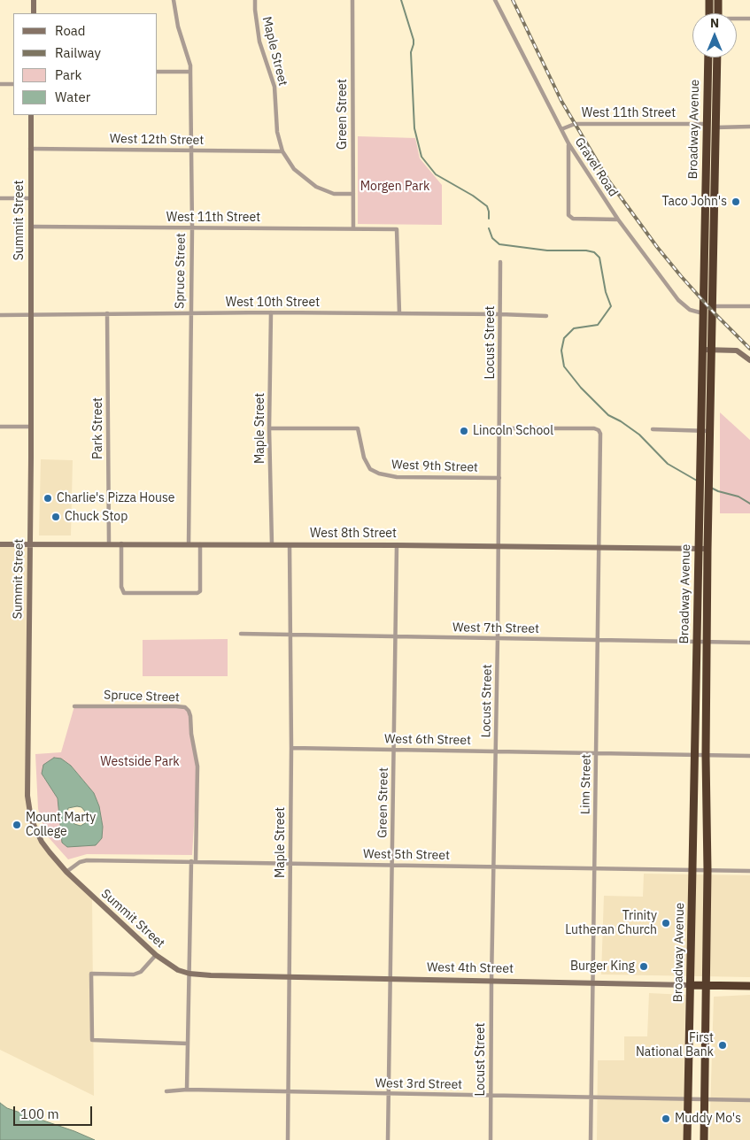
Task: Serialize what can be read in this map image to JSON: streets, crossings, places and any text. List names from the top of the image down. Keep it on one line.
{"streets":{"highway":["Broadway Avenue","West 4th Street"],"street":["Maple Street","West 11th Street","Green Street","West 12th Street","Gravel Road","Summit Street","Spruce Street","West 10th Street","Locust Street","Park Street","West 9th Street","West 8th Street","West 7th Street","West 6th Street","Linn Street","West 5th Street","West 3rd Street"]},"crossings":[["Maple Street","Green Street"],["Maple Street","West 12th Street"],["Maple Street","West 10th Street"],["Maple Street","West 9th Street"],["Maple Street","West 8th Street"],["Maple Street","West 7th Street"],["Maple Street","West 6th Street"],["Maple Street","West 5th Street"],["Maple Street","West 4th Street"],["Maple Street","West 3rd Street"],["West 11th Street","Green Street"],["West 11th Street","Broadway Avenue"],["West 11th Street","Gravel Road"],["West 11th Street","Summit Street"],["West 11th Street","Spruce Street"],["West 11th Street","West 10th Street"],["Green Street","West 8th Street"],["Green Street","West 7th Street"],["Green Street","West 6th Street"],["Green Street","West 5th Street"],["Green Street","West 4th Street"],["Green Street","West 3rd Street"],["Broadway Avenue","Gravel Road"],["Broadway Avenue","West 8th Street"],["Broadway Avenue","West 7th Street"],["Broadway Avenue","West 6th Street"],["Broadway Avenue","West 5th Street"],["Broadway Avenue","West 4th Street"],["Broadway Avenue","West 3rd Street"],["West 12th Street","Summit Street"],["West 12th Street","Spruce Street"],["Summit Street","Spruce Street"],["Summit Street","West 10th Street"],["Summit Street","West 8th Street"],["Summit Street","West 5th Street"],["Summit Street","West 4th Street"],["Spruce Street","West 10th Street"],["Spruce Street","West 8th Street"],["Spruce Street","West 5th Street"],["Spruce Street","West 4th Street"],["Spruce Street","West 3rd Street"],["West 10th Street","Locust Street"],["West 10th Street","Park Street"],["Locust Street","West 9th Street"],["Locust Street","West 8th Street"],["Locust Street","West 7th Street"],["Locust Street","West 6th Street"],["Locust Street","Linn Street"],["Locust Street","West 5th Street"],["Locust Street","West 4th Street"],["Locust Street","West 3rd Street"],["Park Street","West 8th Street"],["West 8th Street","Linn Street"],["West 7th Street","Linn Street"],["West 6th Street","Linn Street"],["Linn Street","West 5th Street"],["Linn Street","West 4th Street"],["Linn Street","West 3rd Street"]],"parks":["Morgen Park","Westside Park"],"places":["Taco John's","Lincoln School","Charlie's Pizza House","Chuck Stop","Mount Marty College","Trinity Lutheran Church","Burger King","First National Bank","Muddy Mo's"],"legend":["Road","Railway","Park","Water"],"scale_bar":"100 m","north":"top"}
